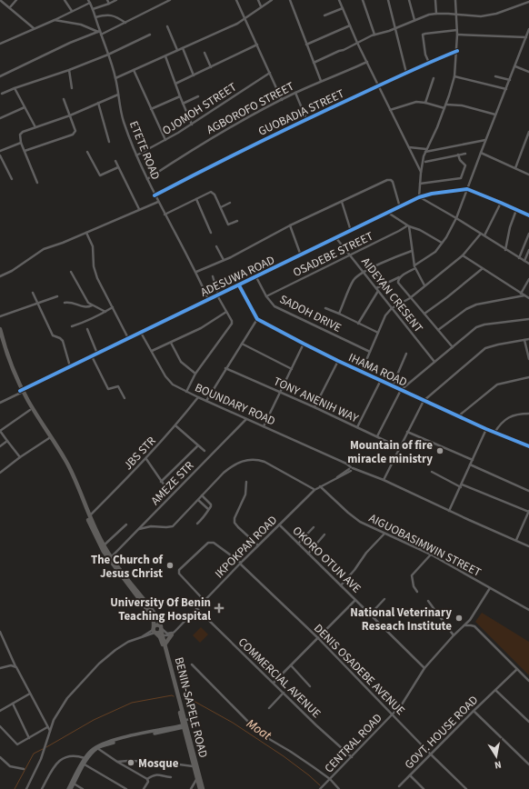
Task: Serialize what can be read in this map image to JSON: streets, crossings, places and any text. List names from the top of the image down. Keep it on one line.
{"streets":{"highway":["BENIN-SAPELE ROAD"],"street":["AGBOROFO STREET","OJOMOH STREET","GUOBADIA STREET","ETETE ROAD","OSADEBE STREET","ADESUWA ROAD","AIDEYAN CRESENT","SADOH DRIVE","IHAMA ROAD","TONY ANENIH WAY","BOUNDARY ROAD","JBS STR","AMEZE STR","AIGUOBASIMWIN STREET","IKPOKPAN ROAD","OKORO OTUN AVE","DENIS OSADEBE AVENUE","COMMERCIAL AVENUE","GOVT. HOUSE ROAD","CENTRAL ROAD"]},"crossings":[["AGBOROFO STREET","ETETE ROAD"],["OJOMOH STREET","ETETE ROAD"],["GUOBADIA STREET","ETETE ROAD"],["ETETE ROAD","ADESUWA ROAD"],["OSADEBE STREET","AIDEYAN CRESENT"],["OSADEBE STREET","SADOH DRIVE"],["ADESUWA ROAD","AIDEYAN CRESENT"],["ADESUWA ROAD","SADOH DRIVE"],["ADESUWA ROAD","BOUNDARY ROAD"],["BOUNDARY ROAD","JBS STR"],["BOUNDARY ROAD","AMEZE STR"],["BOUNDARY ROAD","IKPOKPAN ROAD"],["AMEZE STR","BENIN-SAPELE ROAD"],["AIGUOBASIMWIN STREET","IKPOKPAN ROAD"],["AIGUOBASIMWIN STREET","CENTRAL ROAD"],["IKPOKPAN ROAD","OKORO OTUN AVE"],["IKPOKPAN ROAD","DENIS OSADEBE AVENUE"],["IKPOKPAN ROAD","COMMERCIAL AVENUE"],["OKORO OTUN AVE","CENTRAL ROAD"],["DENIS OSADEBE AVENUE","GOVT. HOUSE ROAD"],["DENIS OSADEBE AVENUE","CENTRAL ROAD"],["COMMERCIAL AVENUE","CENTRAL ROAD"]],"water":["Moat"],"places":{"other":["Mountain of fire miracle ministry","The Church of Jesus Christ","National Veterinary Reseach Institute","Mosque"],"health":["University Of Benin Teaching Hospital"]},"north":"bottom"}
